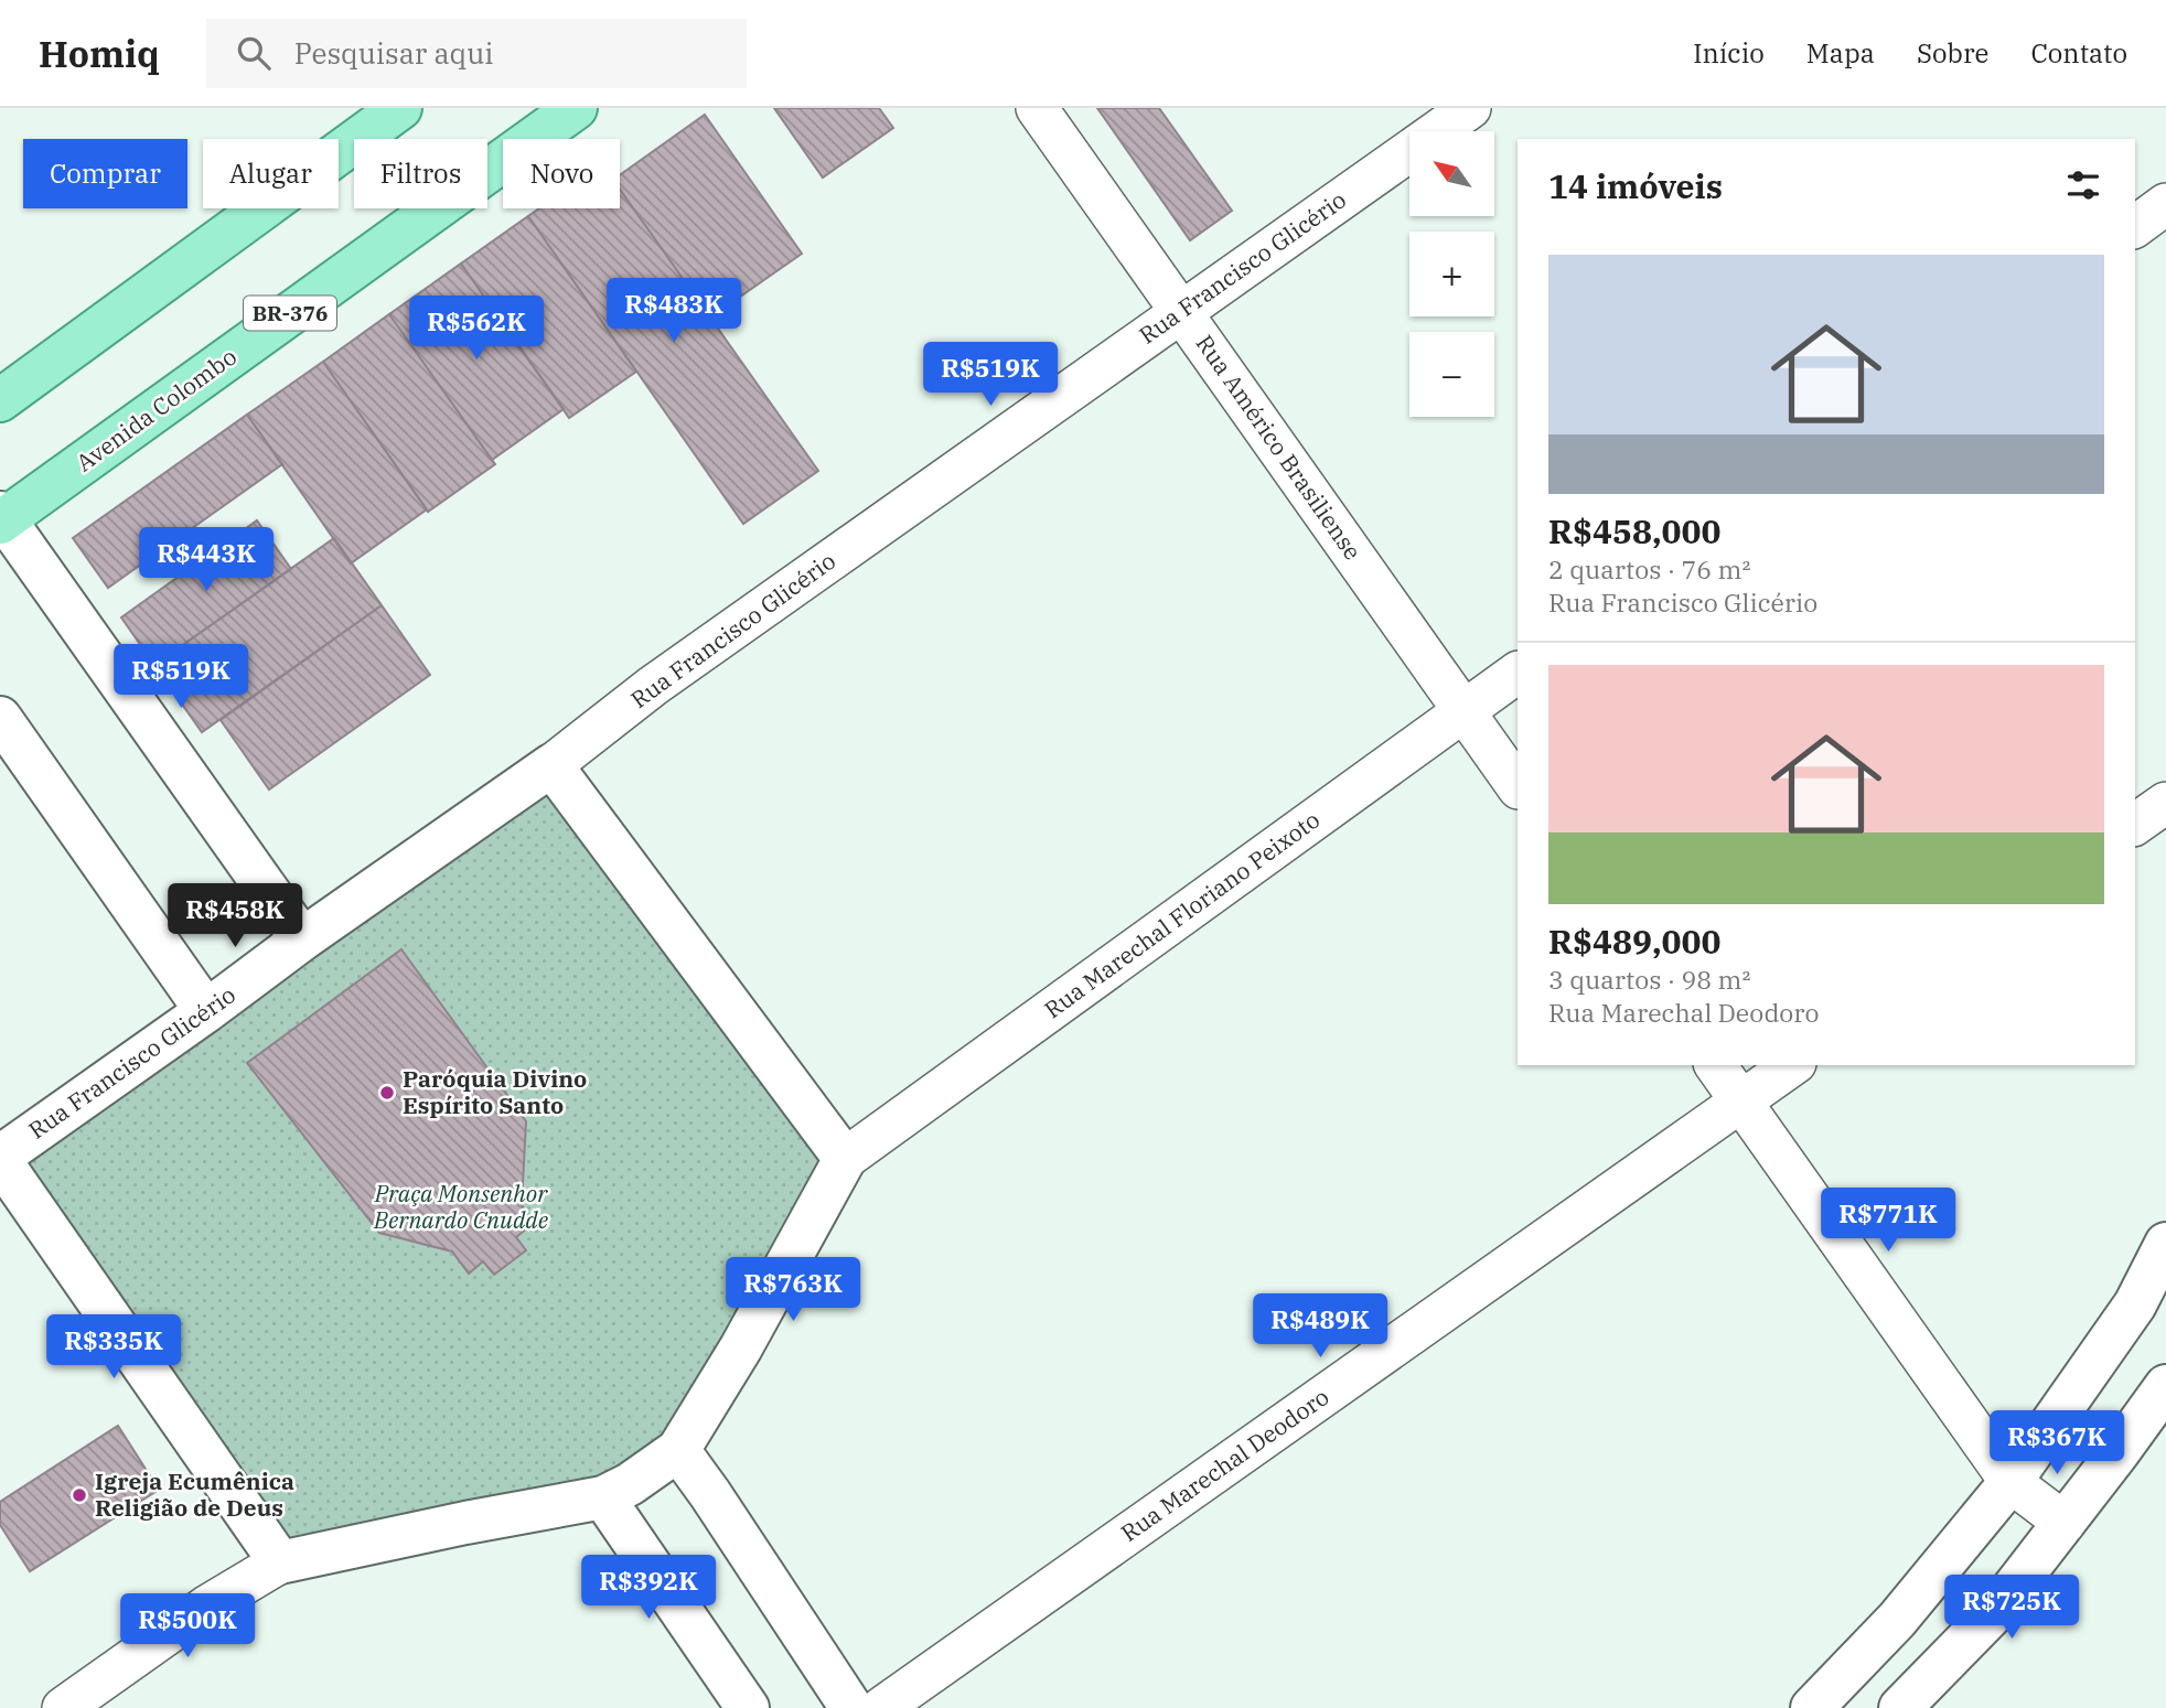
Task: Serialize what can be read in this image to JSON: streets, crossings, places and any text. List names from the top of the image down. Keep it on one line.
{"streets":{"main road":["Rua Francisco Glicério","BR-376","Avenida Colombo"],"street":["Rua Américo Brasiliense","Rua Marechal Floriano Peixoto","Rua Marechal Deodoro"]},"crossings":[["Rua Francisco Glicério","Rua Américo Brasiliense"],["Rua Américo Brasiliense","Rua Marechal Floriano Peixoto"]],"parks":["Praça Monsenhor Bernardo Cnudde"],"places":["Paróquia Divino Espírito Santo","Igreja Ecumênica Religião de Deus"],"north":"top left","page":{"header":"Homiq","search":"Pesquisar aqui","nav":["Início","Mapa","Sobre","Contato"],"map_buttons":["+","−"],"chip":["Comprar","Alugar","Filtros","Novo"],"heading":"14 imóveis","list":[{"name":"R$458,000","note":"2 quartos · 76 m² · Rua Francisco Glicério"},{"name":"R$489,000","note":"3 quartos · 98 m² · Rua Marechal Deodoro"}],"price":["R$483K","R$562K","R$519K","R$443K","R$519K","R$458K","R$771K","R$763K","R$489K","R$335K","R$367K","R$392K","R$725K","R$500K"]}}
